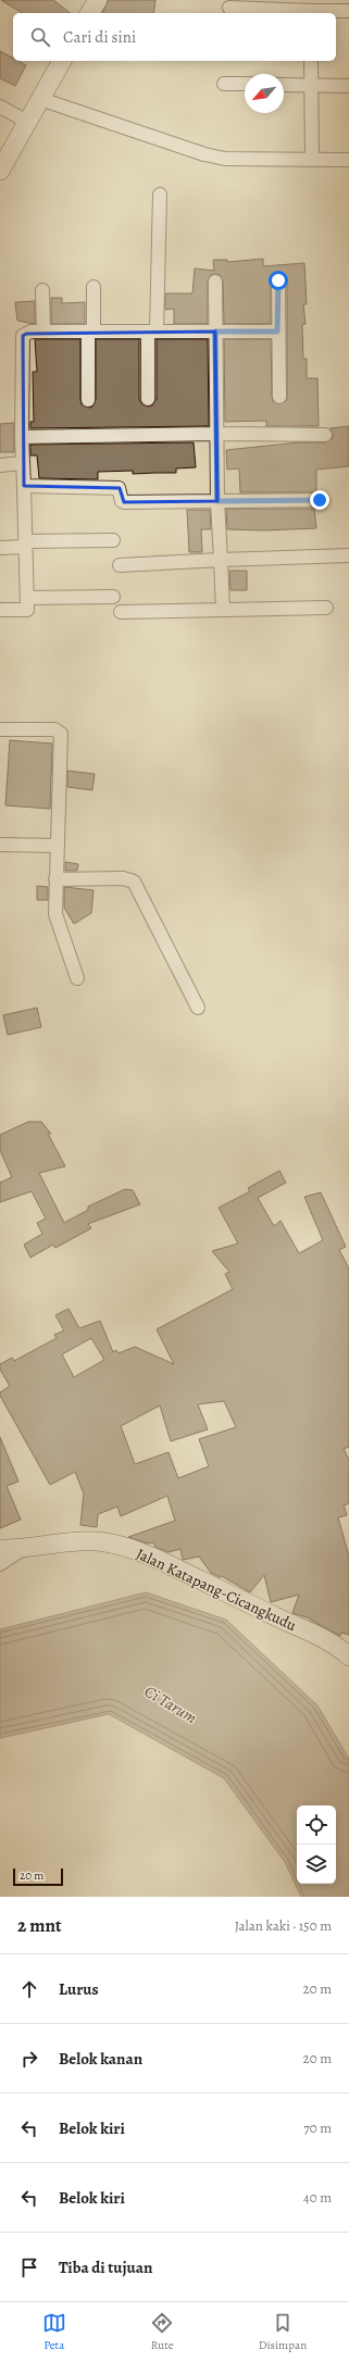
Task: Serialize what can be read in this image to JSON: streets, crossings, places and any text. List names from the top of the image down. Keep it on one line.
{"streets":{"street":["Jalan Katapang-Cicangkudu"]},"water":["Ci Tarum"],"scale_bar":"20 m","north":"bottom left","page":{"search":"Cari di sini","scale":"20 m","heading":["2 mnt","Jalan kaki · 150 m"],"list":[["Lurus","20 m"],["Belok kanan","20 m"],["Belok kiri","70 m"],["Belok kiri","40 m"],"Tiba di tujuan"],"nav":["Peta","Rute","Disimpan"]}}
